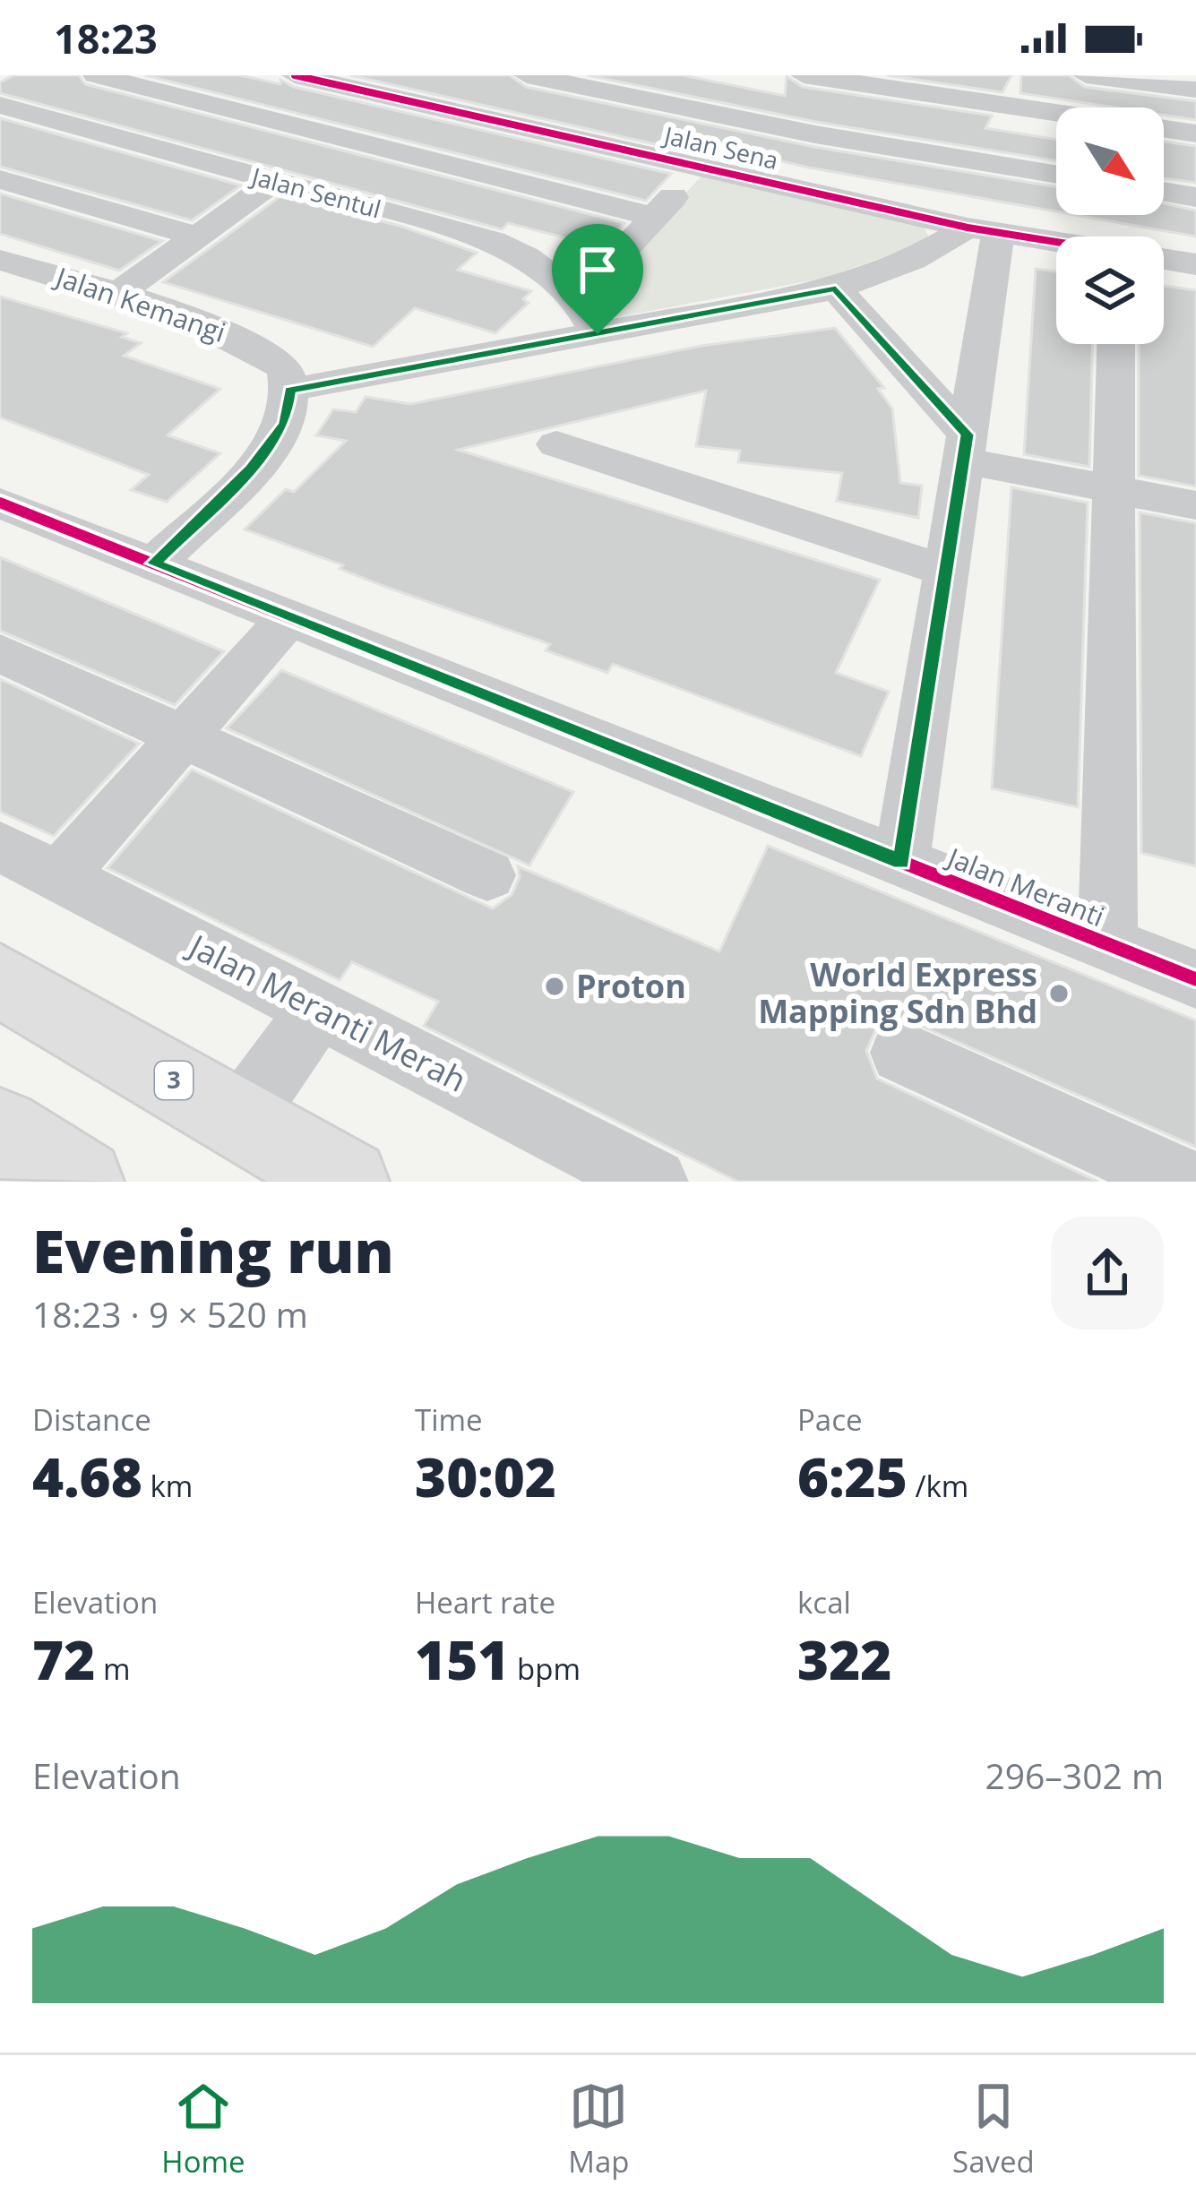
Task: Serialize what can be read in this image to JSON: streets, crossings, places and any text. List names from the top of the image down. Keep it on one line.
{"streets":{"highway":["3"],"street":["Jalan Sena","Jalan Sentul","Jalan Kemangi","Jalan Meranti","Jalan Meranti Merah"]},"places":["Proton","World Express Mapping Sdn Bhd"],"north":"bottom right","page":{"status":"18:23","heading":["Evening run","18:23 · 9 × 520 m"],"stats":[["Distance","4.68 km"],["Time","30:02"],["Pace","6:25 /km"],["Elevation","72 m"],["Heart rate","151 bpm"],["kcal","322"]],"chart":["Elevation","296–302 m"],"tabs":["Home","Map","Saved"]}}
